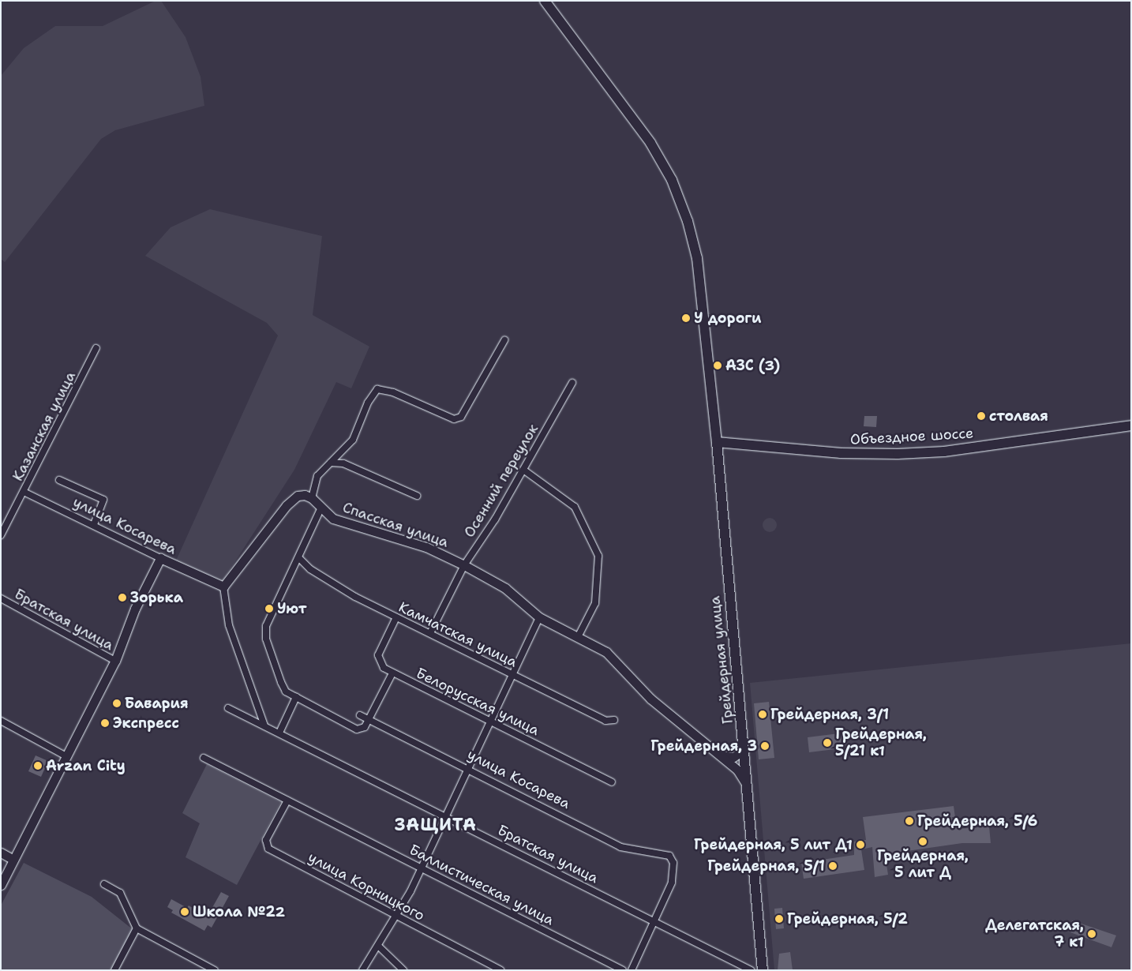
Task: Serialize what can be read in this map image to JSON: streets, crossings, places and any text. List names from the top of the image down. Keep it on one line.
{"streets":{"main road":["Объездное шоссе","Грейдерная улица"],"street":["Казанская улица","Осенний переулок","Спасская улица","улица Косарева","Братская улица","Камчатская улица","Белорусская улица","Баллистическая улица","улица Корницкого"]},"crossings":[["Казанская улица","улица Косарева"],["Объездное шоссе","Грейдерная улица"],["Осенний переулок","Спасская улица"],["Осенний переулок","Камчатская улица"],["Спасская улица","Грейдерная улица"],["улица Косарева","Братская улица"],["Камчатская улица","Белорусская улица"],["Баллистическая улица","улица Корницкого"]],"districts":["ЗАЩИТА"],"places":["У дороги","АЗС (3)","столвая","Зорька","Уют","Бавария","Грейдерная, 3/1","Экспресс","Грейдерная, 5/21 к1","Грейдерная, 3","Arzan City","Грейдерная, 5/6","Грейдерная, 5 лит Д","Грейдерная, 5 лит Д1","Грейдерная, 5/1","Школа №22","Грейдерная, 5/2","Делегатская, 7 к1"]}
